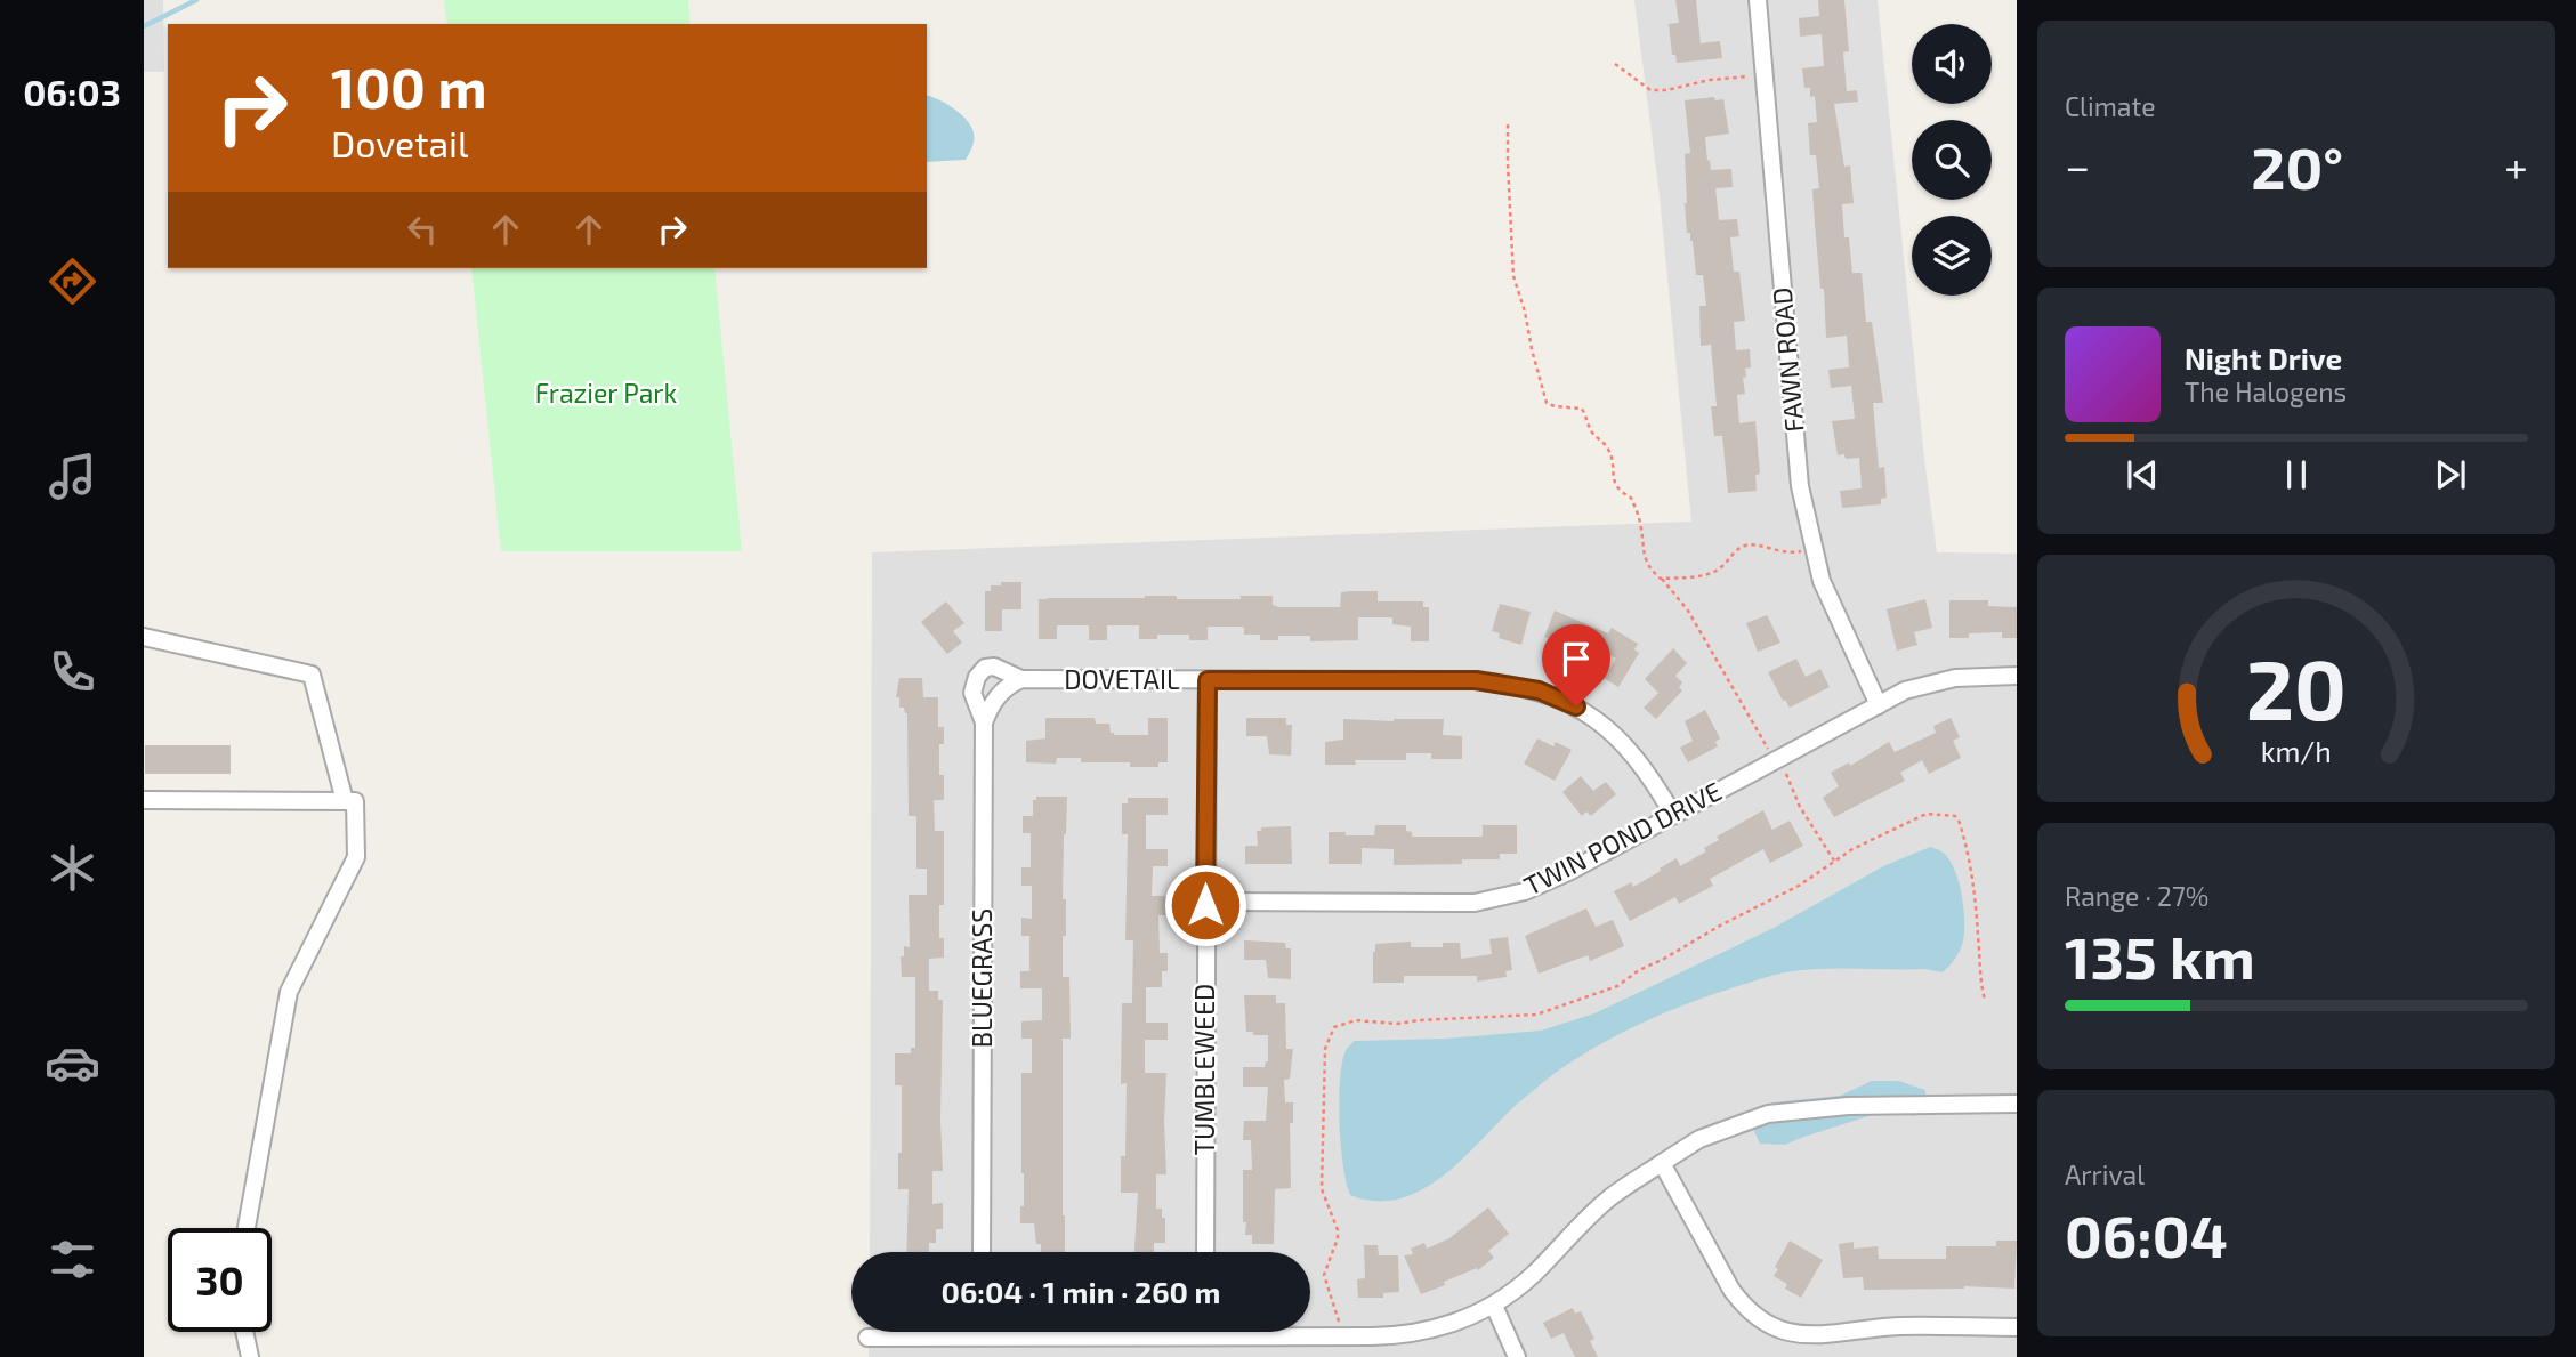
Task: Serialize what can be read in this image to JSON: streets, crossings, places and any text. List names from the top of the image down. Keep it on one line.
{"streets":{"street":["FAWN ROAD","DOVETAIL","TWIN POND DRIVE","BLUEGRASS","TUMBLEWEED"]},"crossings":[["FAWN ROAD","TWIN POND DRIVE"],["DOVETAIL","TWIN POND DRIVE"],["DOVETAIL","BLUEGRASS"],["DOVETAIL","TUMBLEWEED"],["TWIN POND DRIVE","TUMBLEWEED"]],"parks":["Frazier Park"],"page":{"tabs":"06:03","tile":["Climate",["Range · 27%","135 km"],["Arrival","06:04"]],"turn":["100 m","Dovetail"],"heat":["−","20°","+"],"song":["Night Drive","The Halogens"],"limit":"30","trip":"06:04 · 1 min · 260 m","gauge":["20","km/h"]}}
